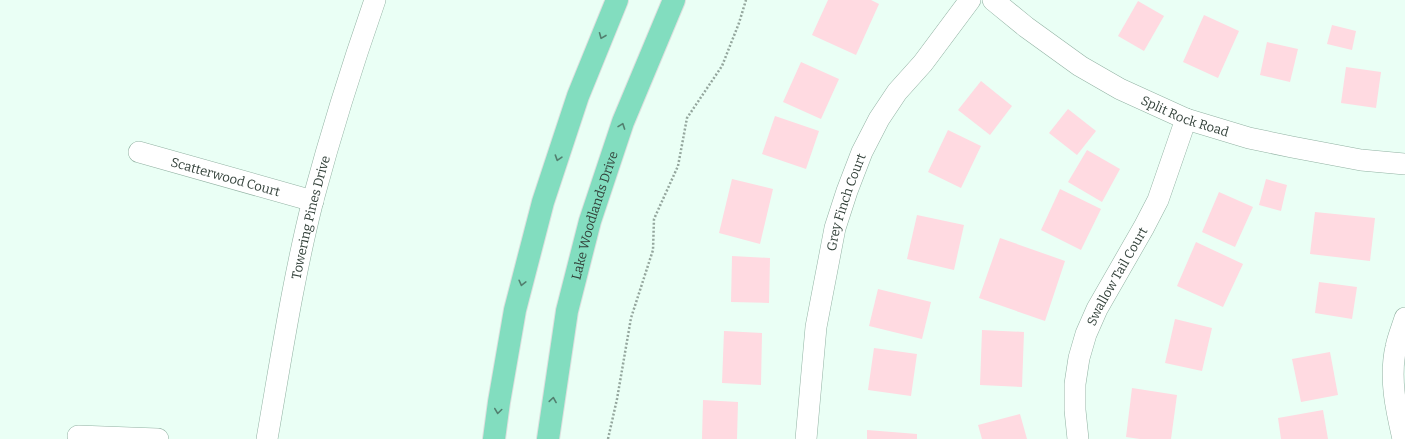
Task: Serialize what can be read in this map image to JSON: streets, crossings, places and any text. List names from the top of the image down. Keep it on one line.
{"streets":{"main road":["Lake Woodlands Drive"],"street":["Split Rock Road","Scatterwood Court","Grey Finch Court","Towering Pines Drive","Swallow Tail Court"]},"crossings":[["Split Rock Road","Swallow Tail Court"],["Scatterwood Court","Towering Pines Drive"]]}
